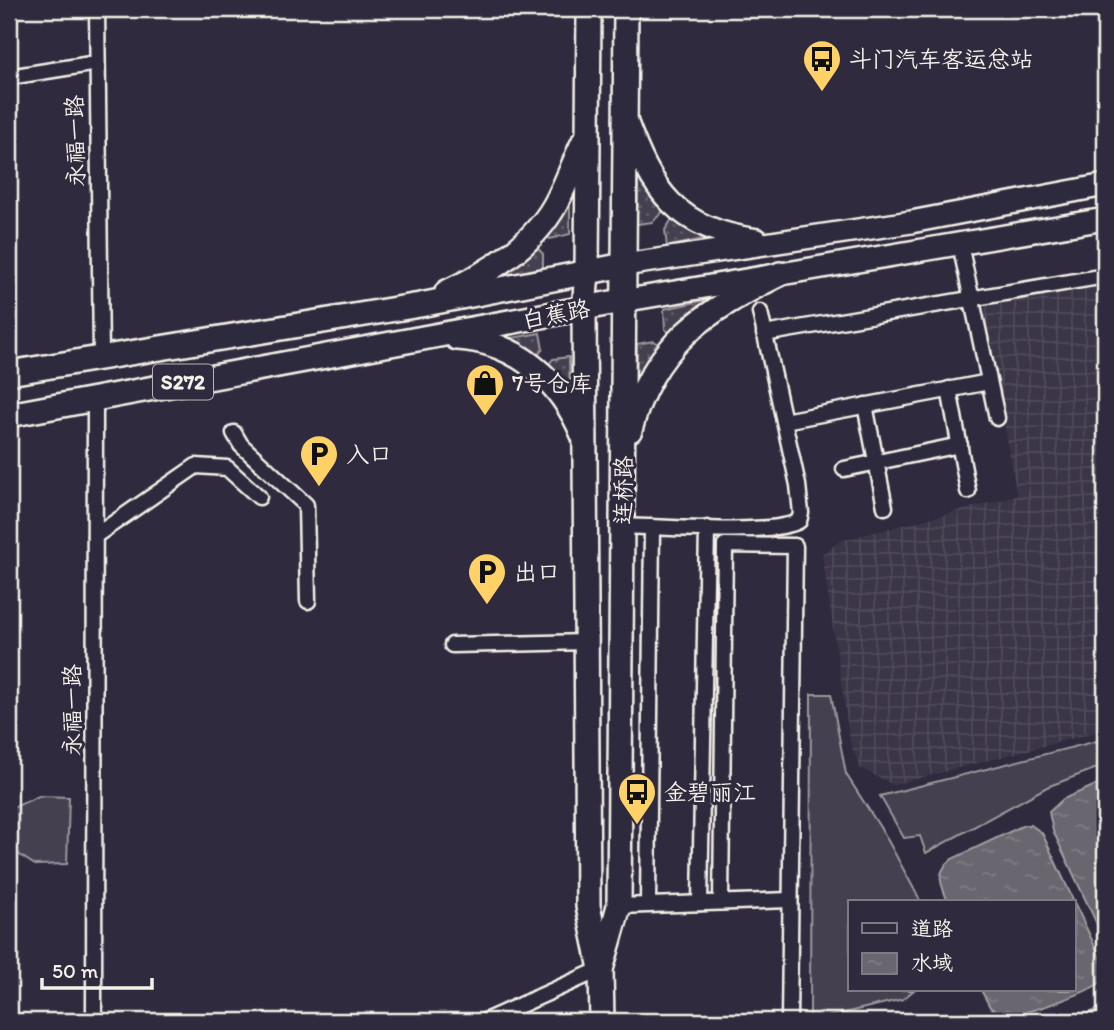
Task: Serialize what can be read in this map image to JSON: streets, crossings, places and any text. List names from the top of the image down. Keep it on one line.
{"streets":{"main road":["白蕉路","S272","连桥路"],"street":["永福一路"]},"crossings":[["永福一路","白蕉路"],["永福一路","S272"],["白蕉路","连桥路"],["S272","连桥路"]],"places":{"bus stop":["斗门汽车客运总站","金碧丽江"],"shop":["7号仓库"],"parking":["入口","出口"]},"legend":["道路","水域"],"scale_bar":"50 m"}
